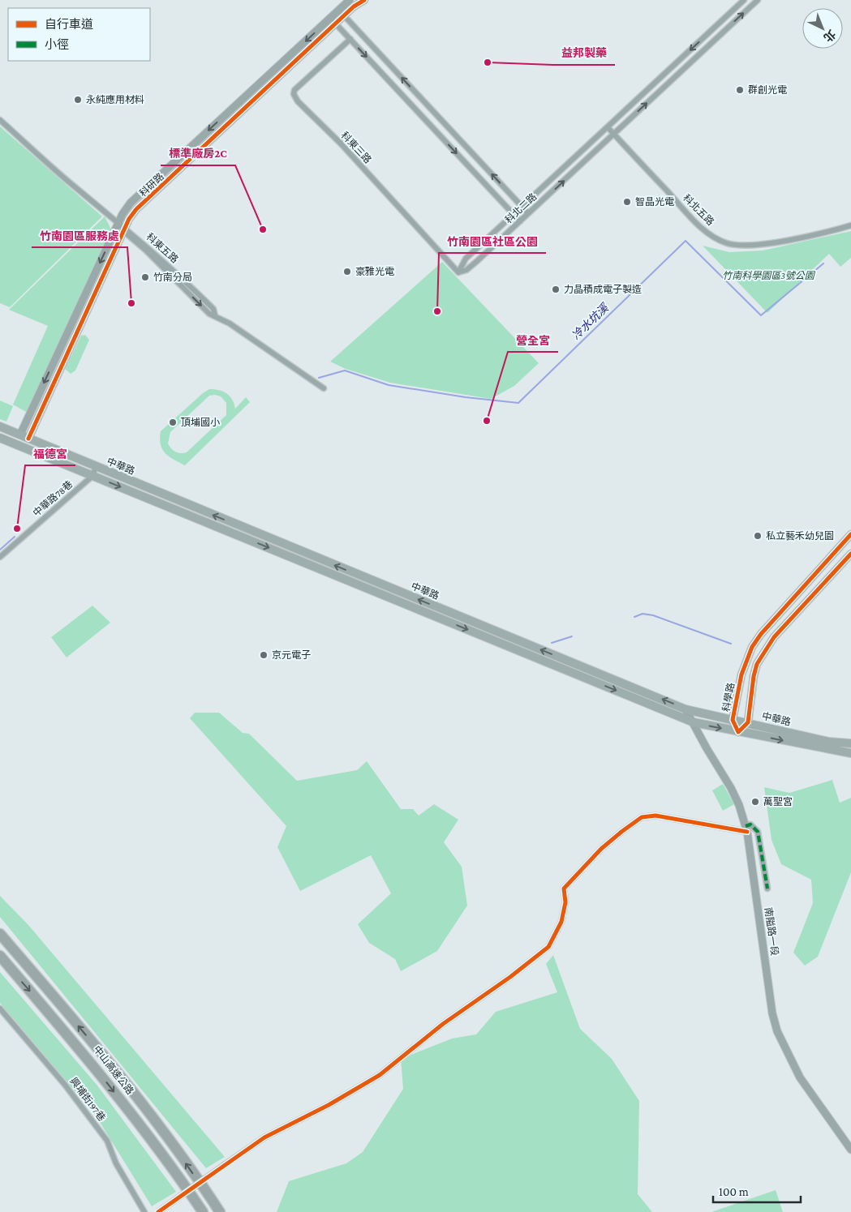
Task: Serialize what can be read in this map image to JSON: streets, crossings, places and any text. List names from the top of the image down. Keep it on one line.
{"streets":{"highway":["中山高速公路"],"main road":["中華路"],"street":["科東三路","科研路","科北二路","科北五路","科東五路","中華路78巷","科學路","南隘路一段","興埔街197巷"]},"crossings":[["科東三路","科北二路"],["科研路","科東五路"],["科研路","中華路"],["科北二路","科北五路"],["中華路","中華路78巷"],["中華路","科學路"],["中華路","南隘路一段"]],"water":["冷水坑溪"],"parks":["竹南科學園區3號公園"],"places":["益邦製藥","群創光電","永純應用材料","智晶光電","標準廠房2C","豪雅光電","竹南分局","力晶積成電子製造","竹南園區服務處","竹南園區社區公園","營全宮","頂埔國小","福德宮","私立藝禾幼兒園","京元電子","萬聖宮"],"legend":["自行車道","小徑"],"scale_bar":"100 m","north":"bottom right"}
